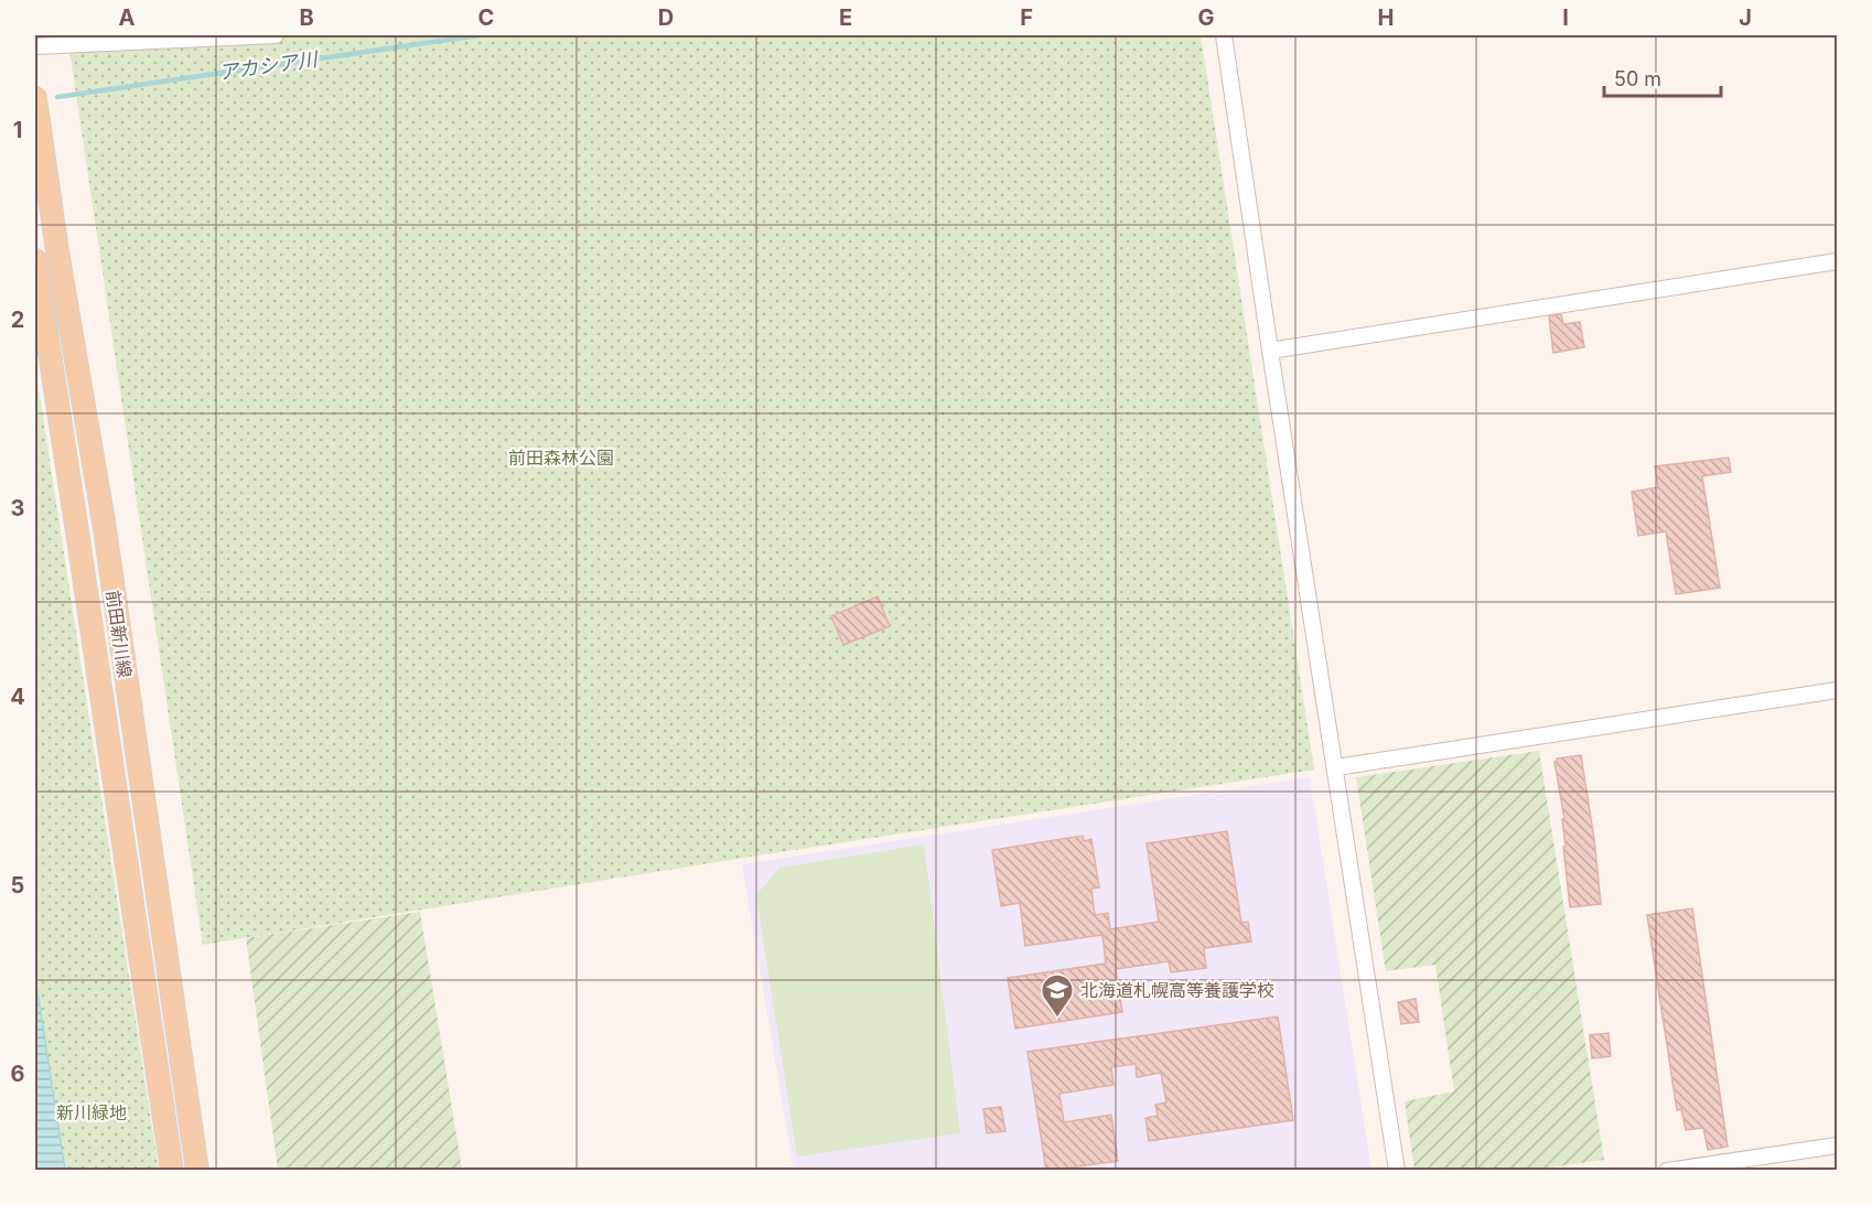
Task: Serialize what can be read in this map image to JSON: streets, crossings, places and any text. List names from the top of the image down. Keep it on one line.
{"streets":{"main road":["前田新川線"]},"water":["アカシア川"],"parks":["前田森林公園","新川緑地"],"places":{"school or university":["北海道札幌高等養護学校"]},"scale_bar":"50 m","grid":{"columns":["A","B","C","D","E","F","G","H","I","J"],"rows":["1","2","3","4","5","6"]}}
